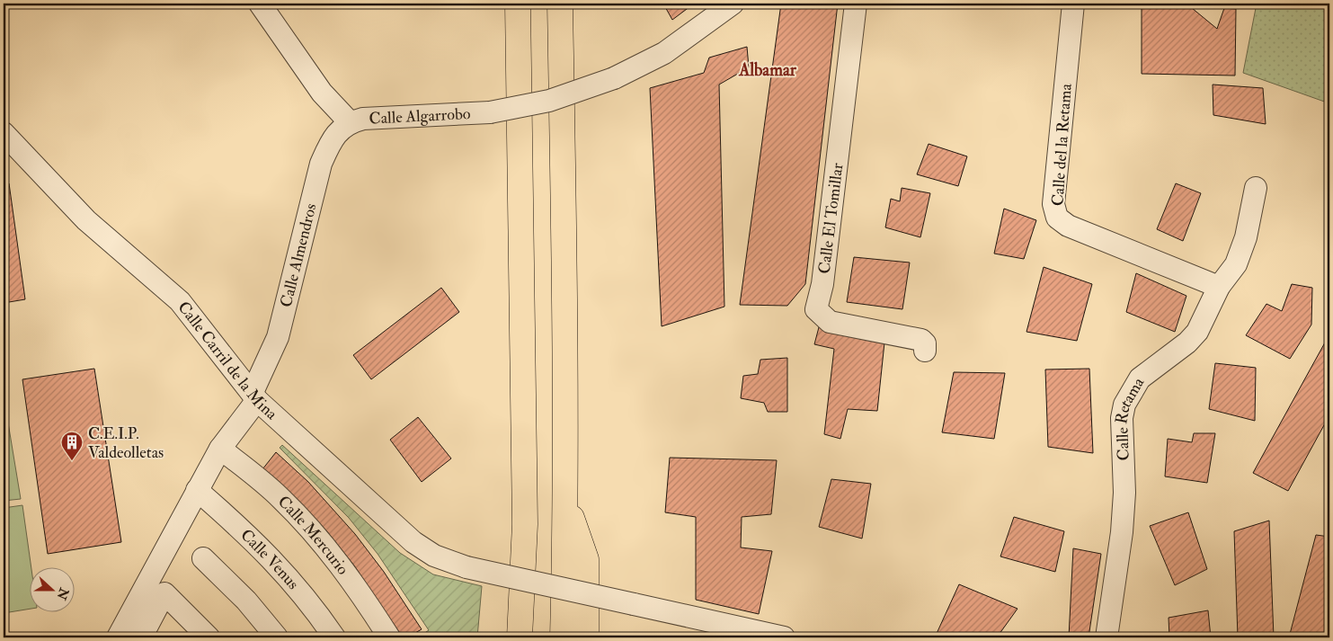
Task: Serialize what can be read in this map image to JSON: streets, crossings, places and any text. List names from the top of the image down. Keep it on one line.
{"streets":{"street":["Calle Algarrobo","Calle del la Retama","Calle El Tomillar","Calle Almendros","Calle Carril de la Mina","Calle Retama","Calle Mercurio","Calle Venus"]},"crossings":[["Calle Algarrobo","Calle Almendros"],["Calle del la Retama","Calle Retama"],["Calle Almendros","Calle Carril de la Mina"],["Calle Almendros","Calle Mercurio"],["Calle Almendros","Calle Venus"]],"districts":["Albamar"],"places":{"building":["C.E.I.P. Valdeolletas"]},"north":"right"}
